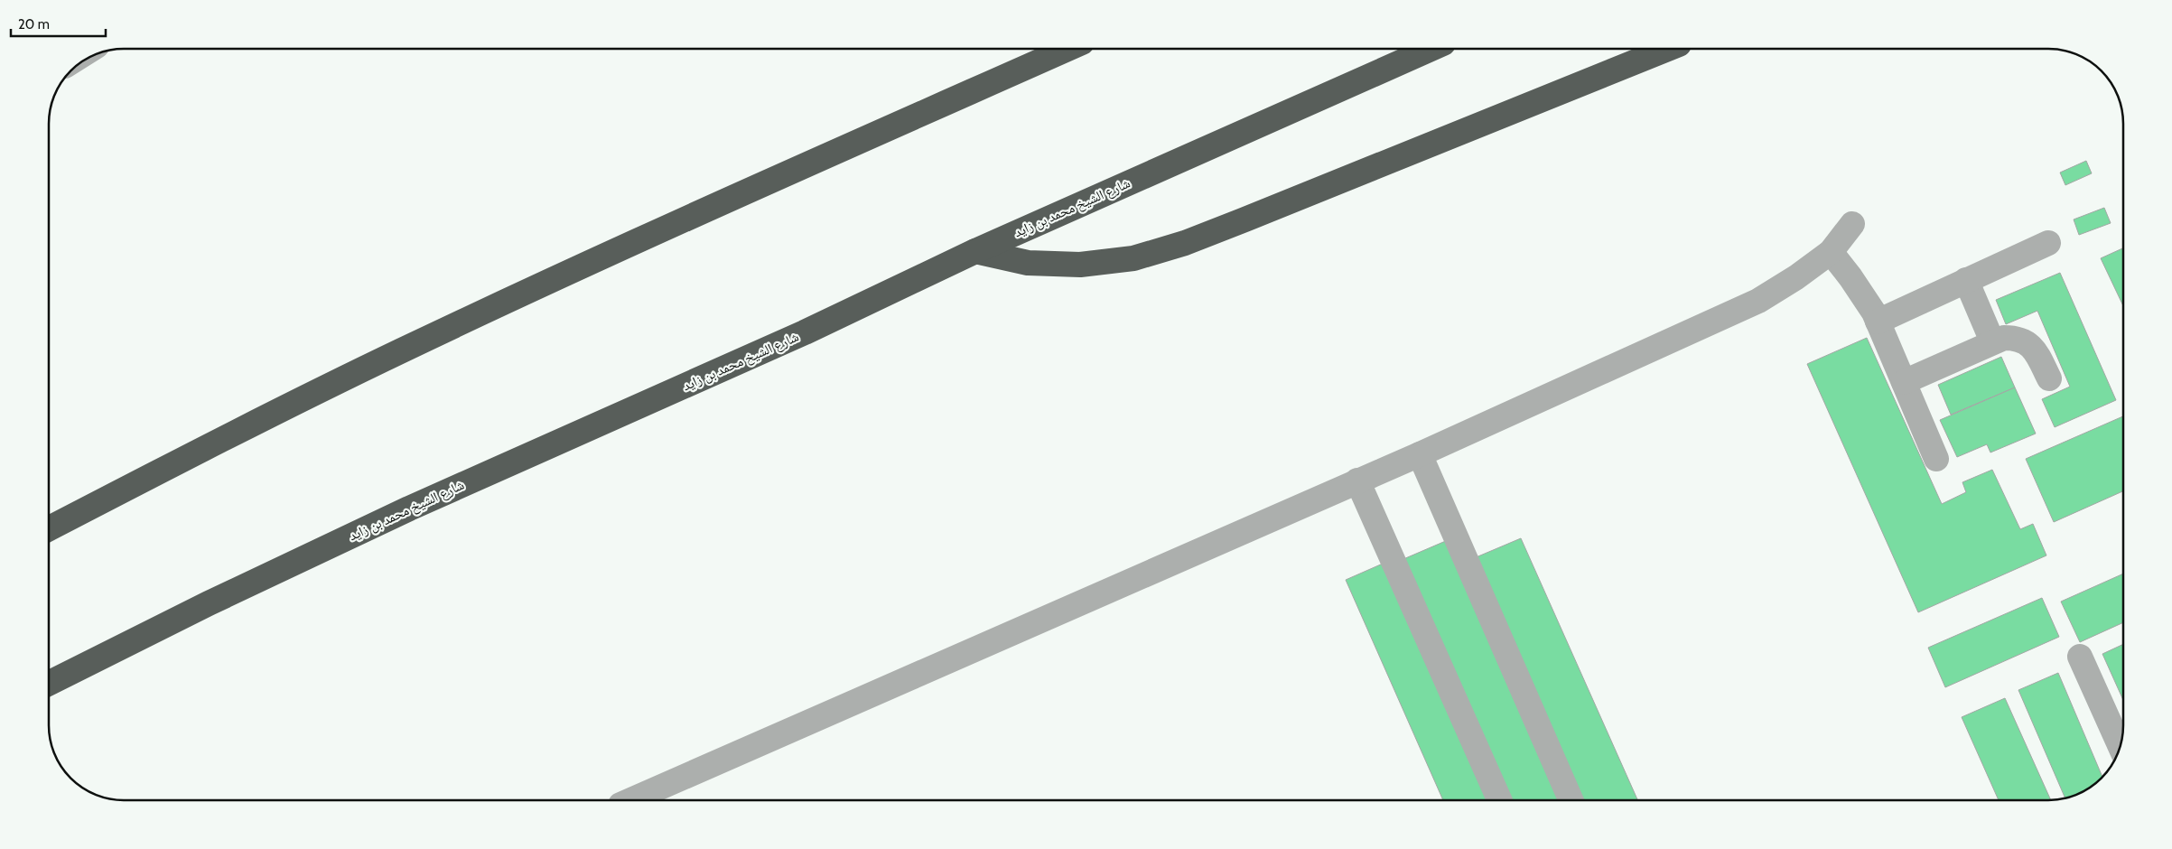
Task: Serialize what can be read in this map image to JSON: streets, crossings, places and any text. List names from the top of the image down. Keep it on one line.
{"streets":{"highway":["شارع الشيخ محمد بن زايد"]},"scale_bar":"20 m"}
